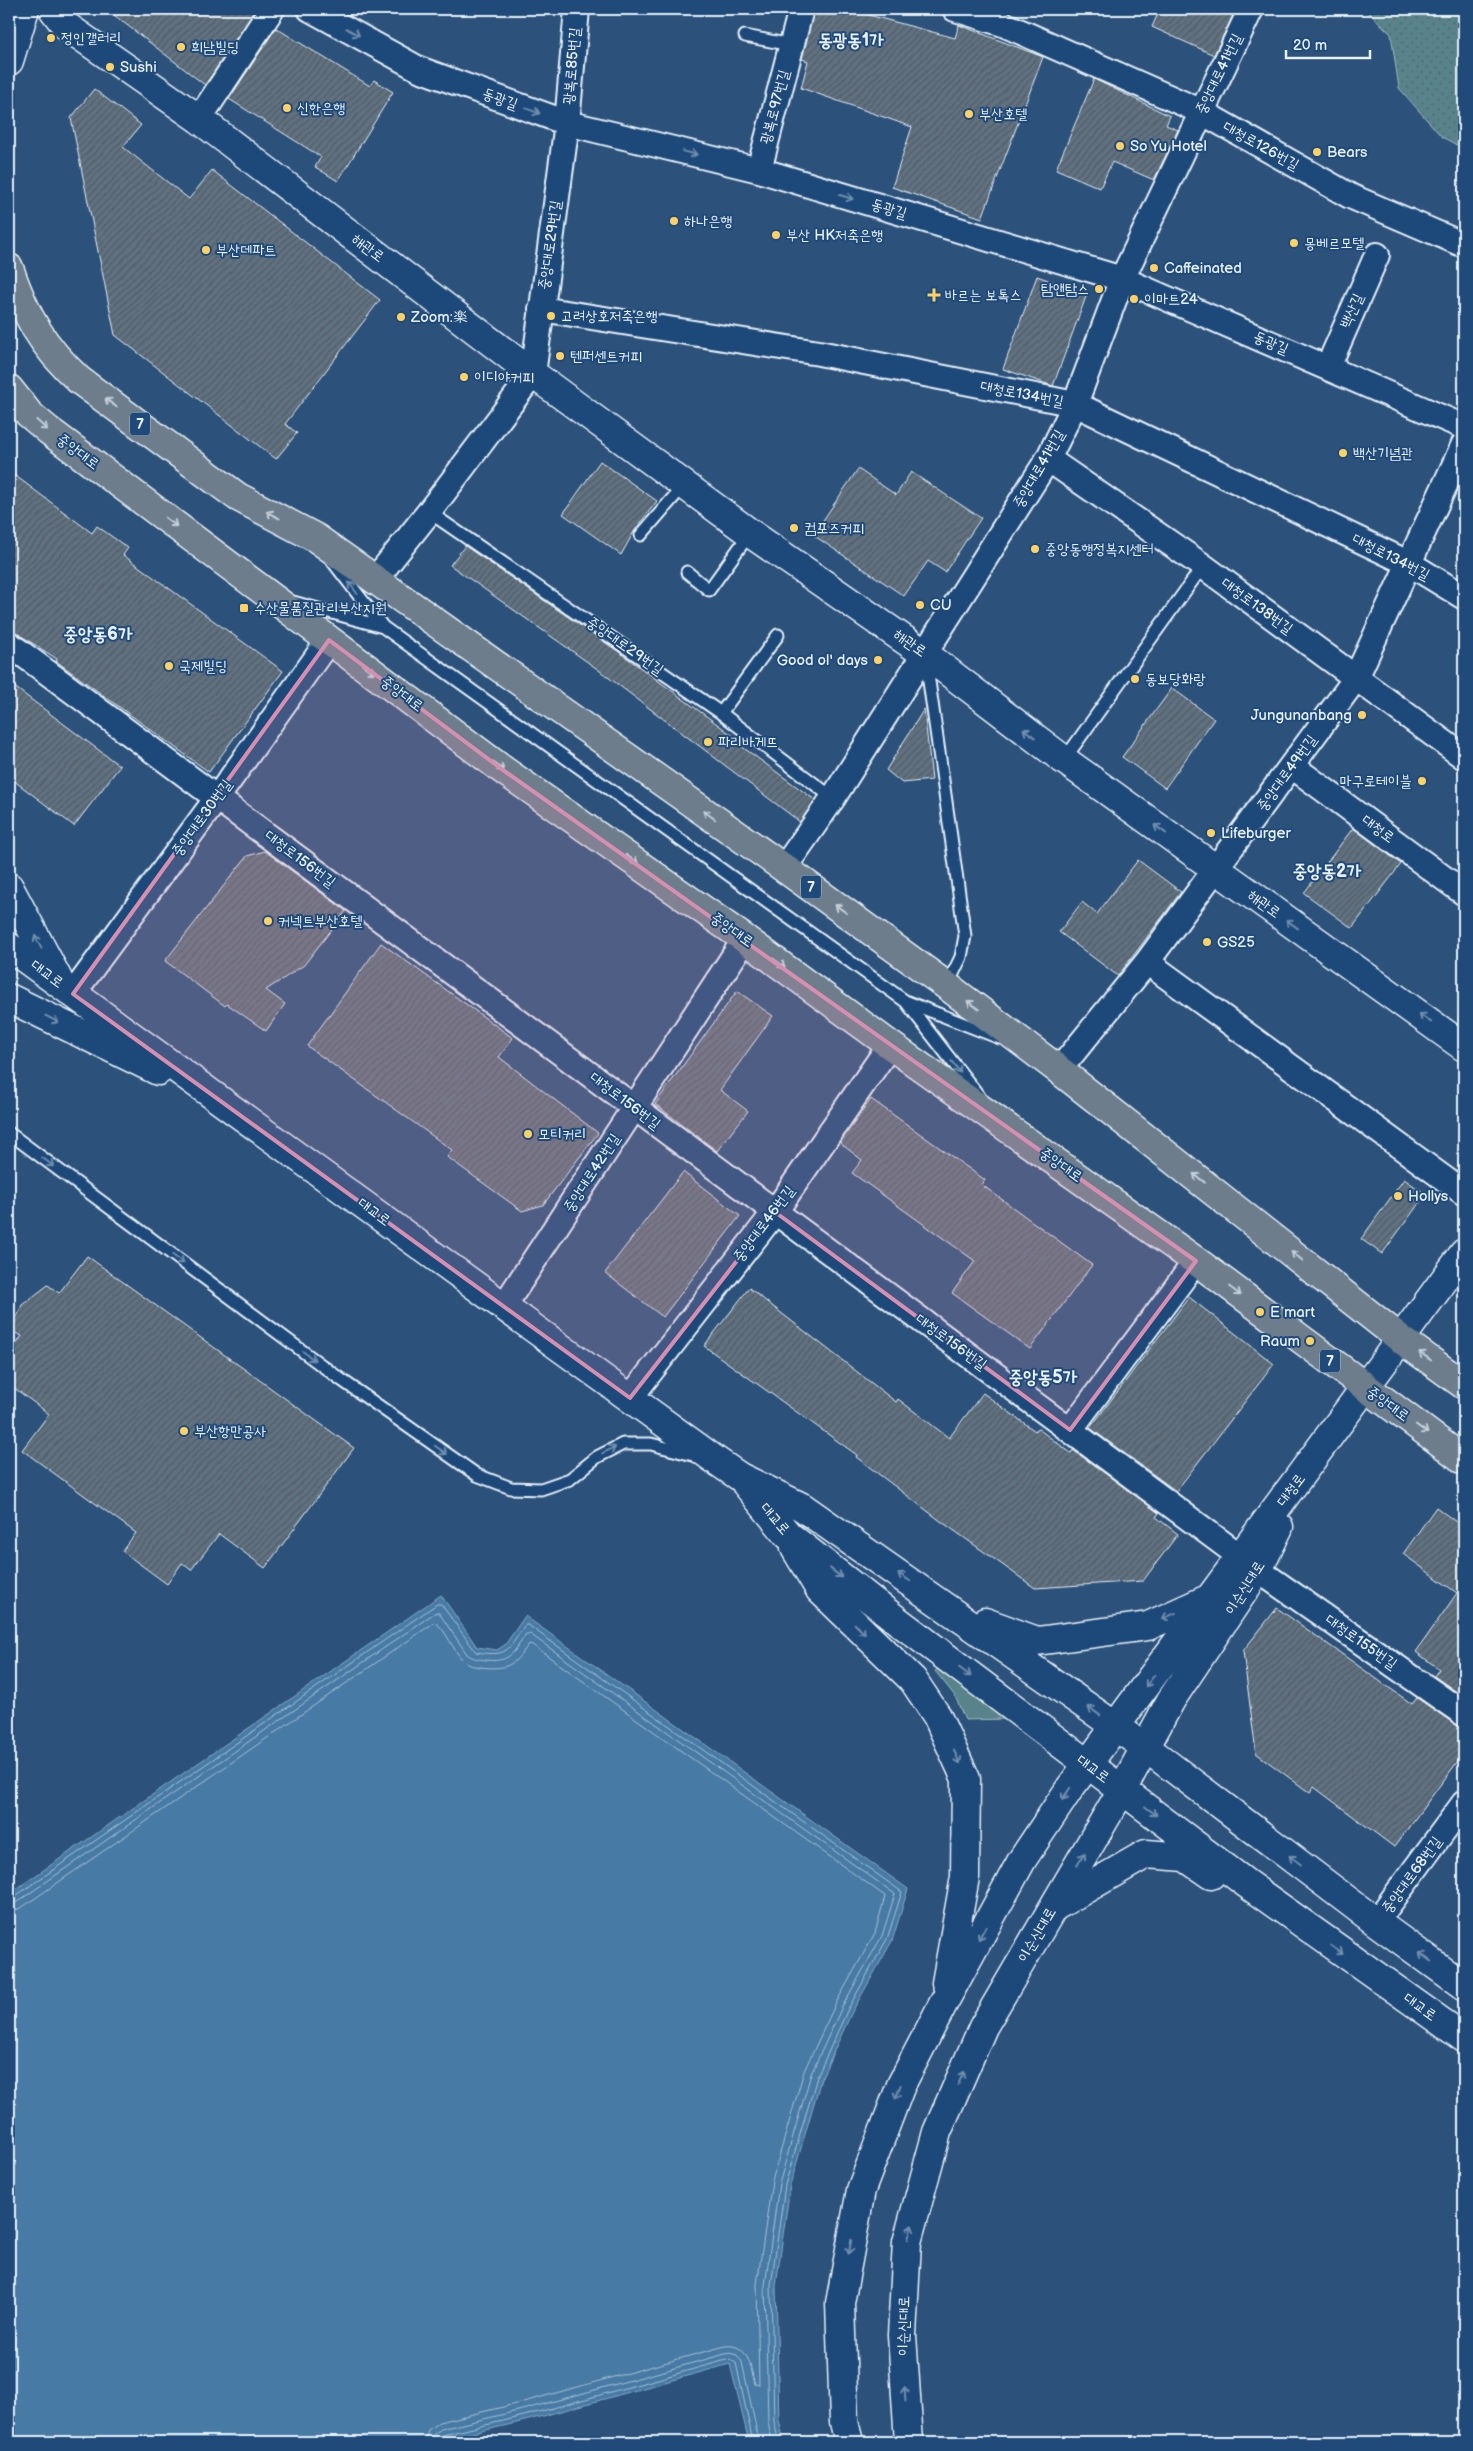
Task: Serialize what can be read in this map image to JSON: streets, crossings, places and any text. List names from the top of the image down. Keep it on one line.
{"streets":{"main road":["해관로","7","중앙대로","대청로","대교로","이순신대로"],"street":["광복로85번길","중앙대로41번길","동광길","광복로97번길","대청로126번길","중앙대로29번길","백산길","대청로134번길","대청로138번길","중앙대로49번길","중앙대로30번길","대청로156번길","중앙대로42번길","중앙대로46번길","대청로155번길","중앙대로68번길"]},"crossings":[["광복로85번길","동광길"],["광복로85번길","중앙대로29번길"],["중앙대로41번길","동광길"],["중앙대로41번길","대청로126번길"],["중앙대로41번길","해관로"],["중앙대로41번길","대청로134번길"],["중앙대로41번길","7"],["중앙대로41번길","대청로138번길"],["동광길","광복로97번길"],["동광길","중앙대로29번길"],["동광길","백산길"],["중앙대로29번길","해관로"],["중앙대로29번길","대청로134번길"],["중앙대로29번길","7"],["해관로","중앙대로49번길"],["대청로134번길","중앙대로49번길"],["7","중앙대로49번길"],["7","대청로"],["중앙대로","중앙대로30번길"],["중앙대로","대청로"],["중앙대로","중앙대로42번길"],["중앙대로","중앙대로46번길"],["대청로138번길","중앙대로49번길"],["중앙대로49번길","대청로"],["중앙대로30번길","대청로156번길"],["중앙대로30번길","대교로"],["대청로","대청로156번길"],["대청로","대교로"],["대청로","이순신대로"],["대청로","대청로155번길"],["대청로156번길","중앙대로42번길"],["대청로156번길","중앙대로46번길"],["대청로156번길","이순신대로"],["대청로156번길","대청로155번길"],["대교로","중앙대로42번길"],["대교로","중앙대로46번길"],["대교로","이순신대로"],["대교로","중앙대로68번길"],["이순신대로","대청로155번길"]],"one_way":["동광길","해관로"],"districts":["동광동1가","중앙동6가","중앙동2가","중앙동5가"],"places":{"other":["정인갤러리","희남빌딩","Sushi","신한은행","부산호텔","So Yu Hotel","Bears","하나은행","부산 HK저축은행","몽베르모텔","부산데파트","Caffeinated","탐앤탐스","이마트24","고려상호저축은행","Zoom:楽","텐퍼센트커피","이디야커피","백산기념관","컴포즈커피","중앙동행정복지센터","CU","Good ol' days","국제빌딩","동보당화랑","Jungunanbang","파리바게뜨","마구로테이블","Lifeburger","커넥트부산호텔","GS25","모티커리","Hollys","E mart","Raum","부산항만공사"],"health":["바르는 보톡스"],"transit":["수산물품질관리부산지원"]},"scale_bar":"20 m"}
